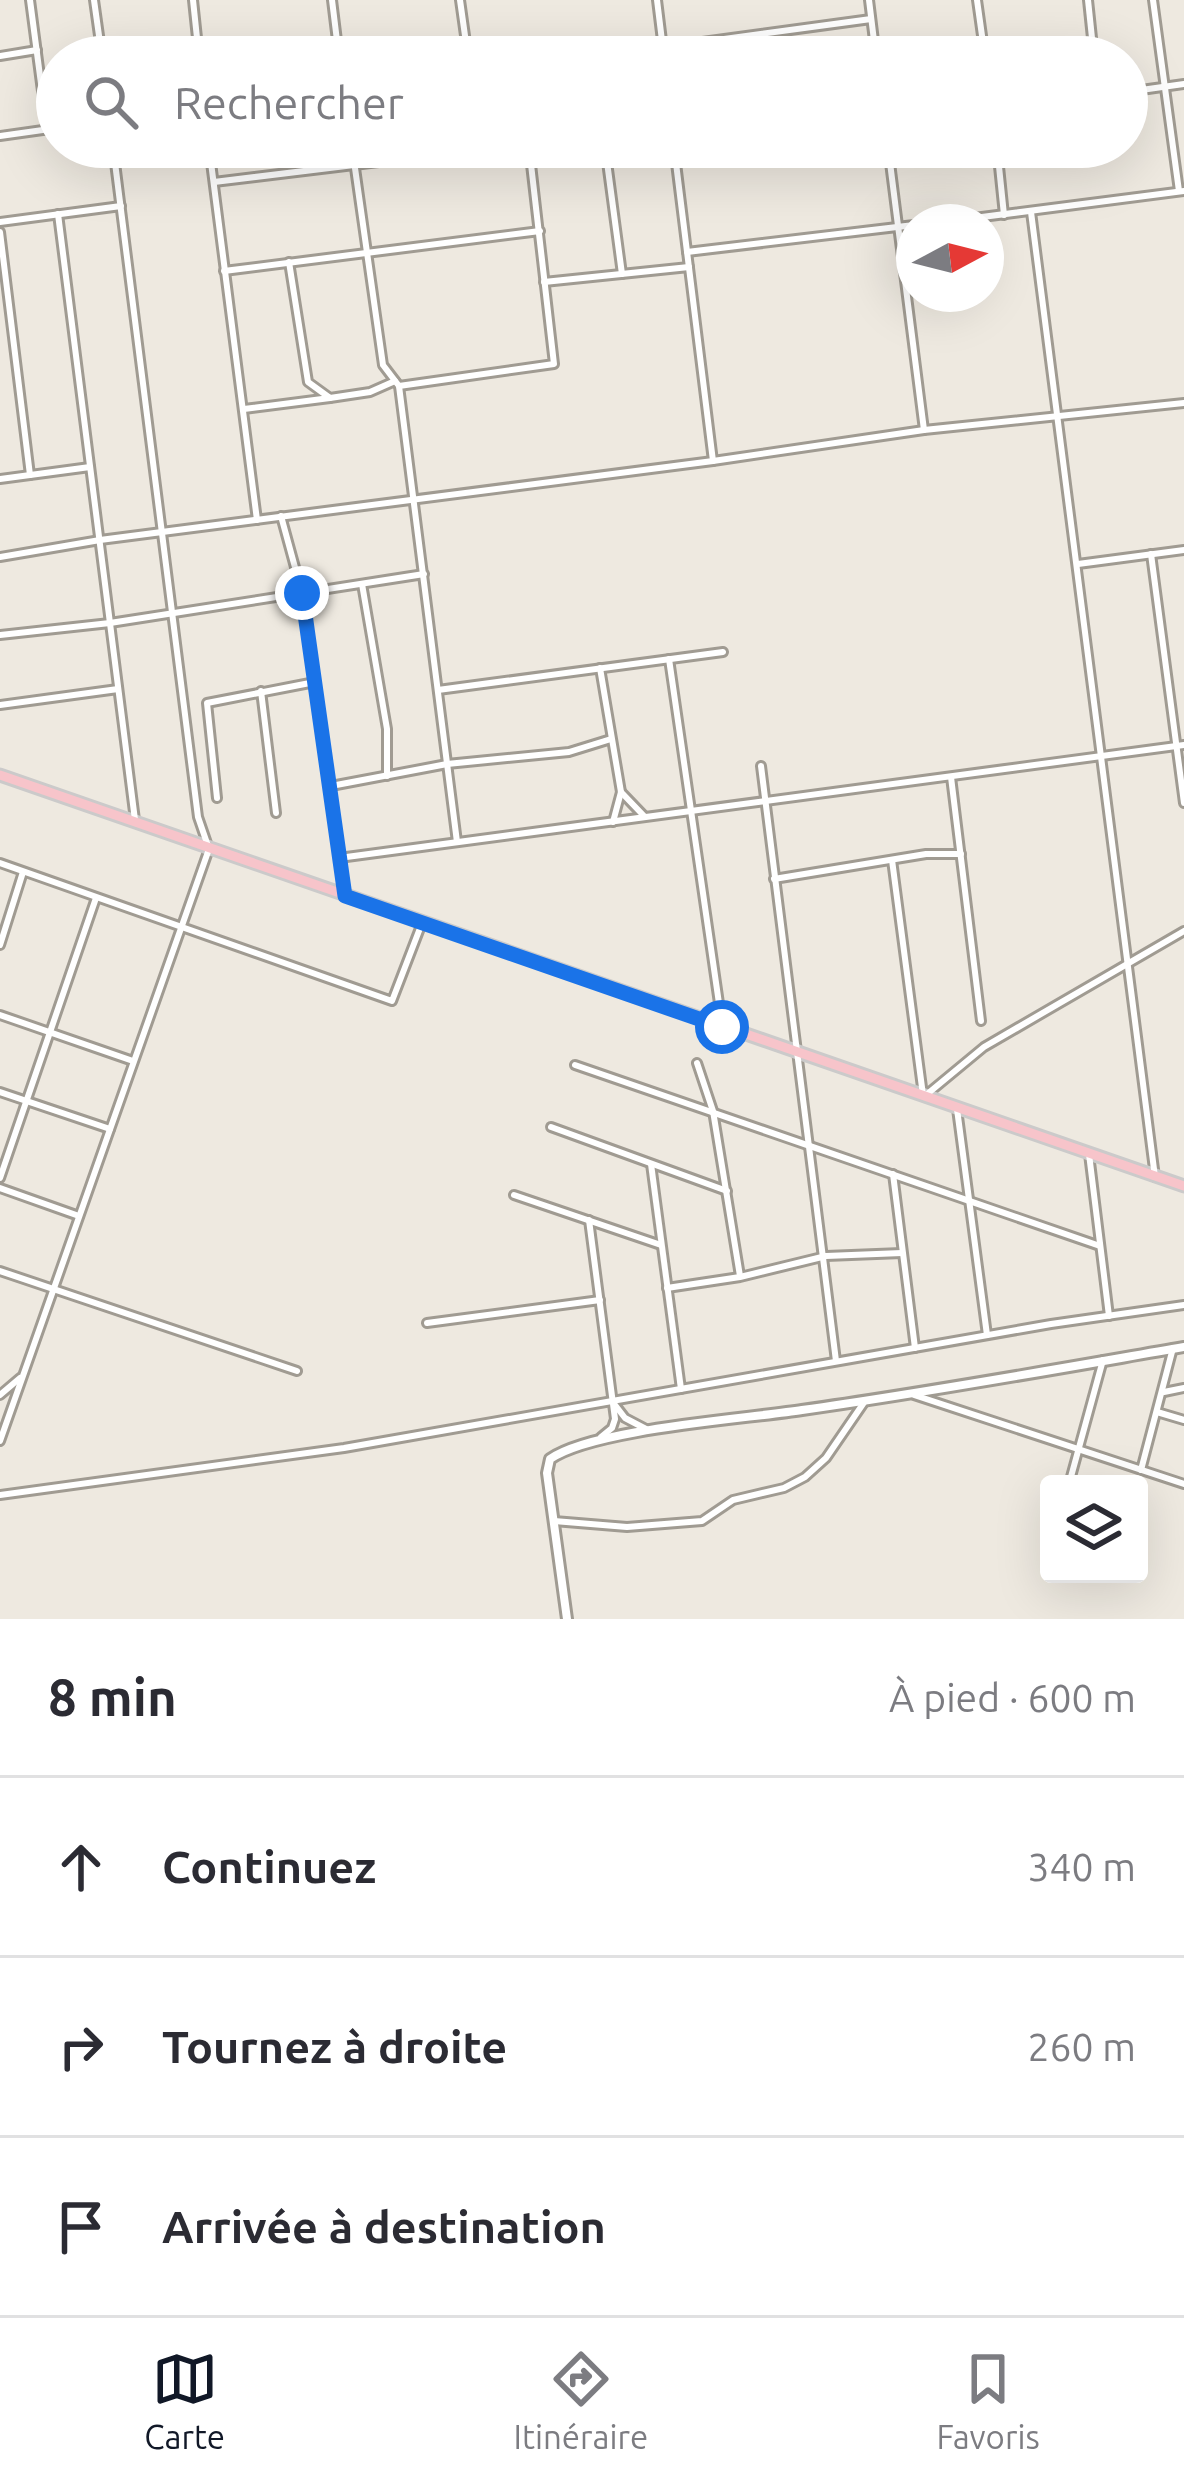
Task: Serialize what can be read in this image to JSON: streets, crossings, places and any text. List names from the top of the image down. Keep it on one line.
{"north":"right","page":{"search":"Rechercher","heading":["8 min","À pied · 600 m"],"list":[["Continuez","340 m"],["Tournez à droite","260 m"],"Arrivée à destination"],"nav":["Carte","Itinéraire","Favoris"]}}
